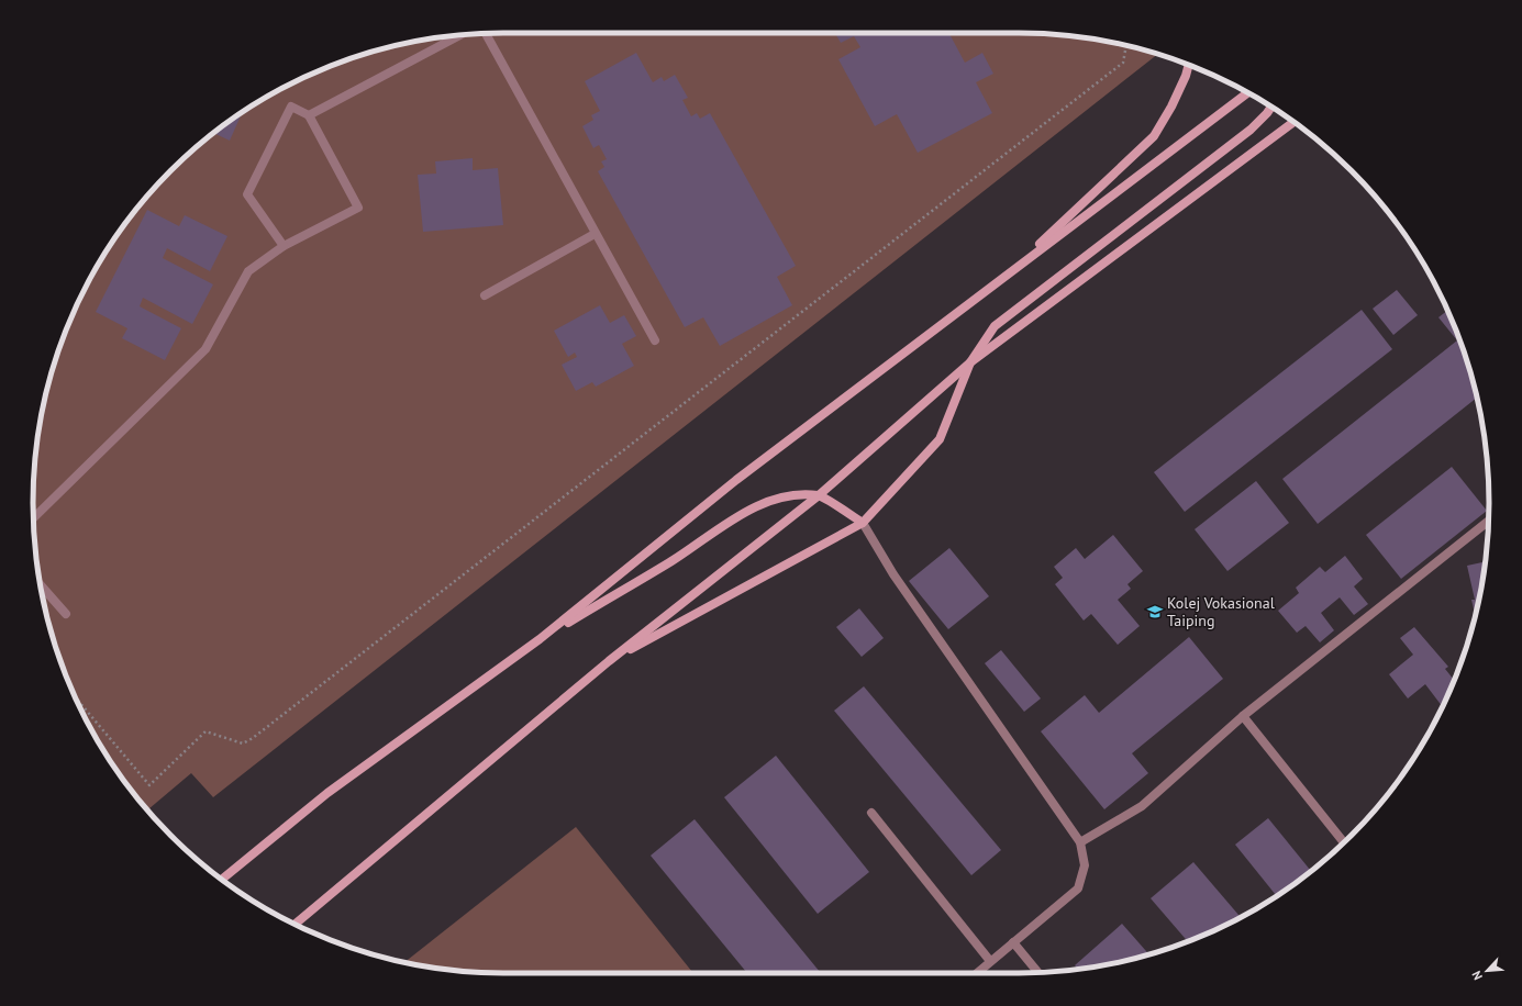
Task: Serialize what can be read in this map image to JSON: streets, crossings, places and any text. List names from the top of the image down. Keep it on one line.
{"places":{"school or university":["Kolej Vokasional Taiping"]},"north":"bottom left"}
